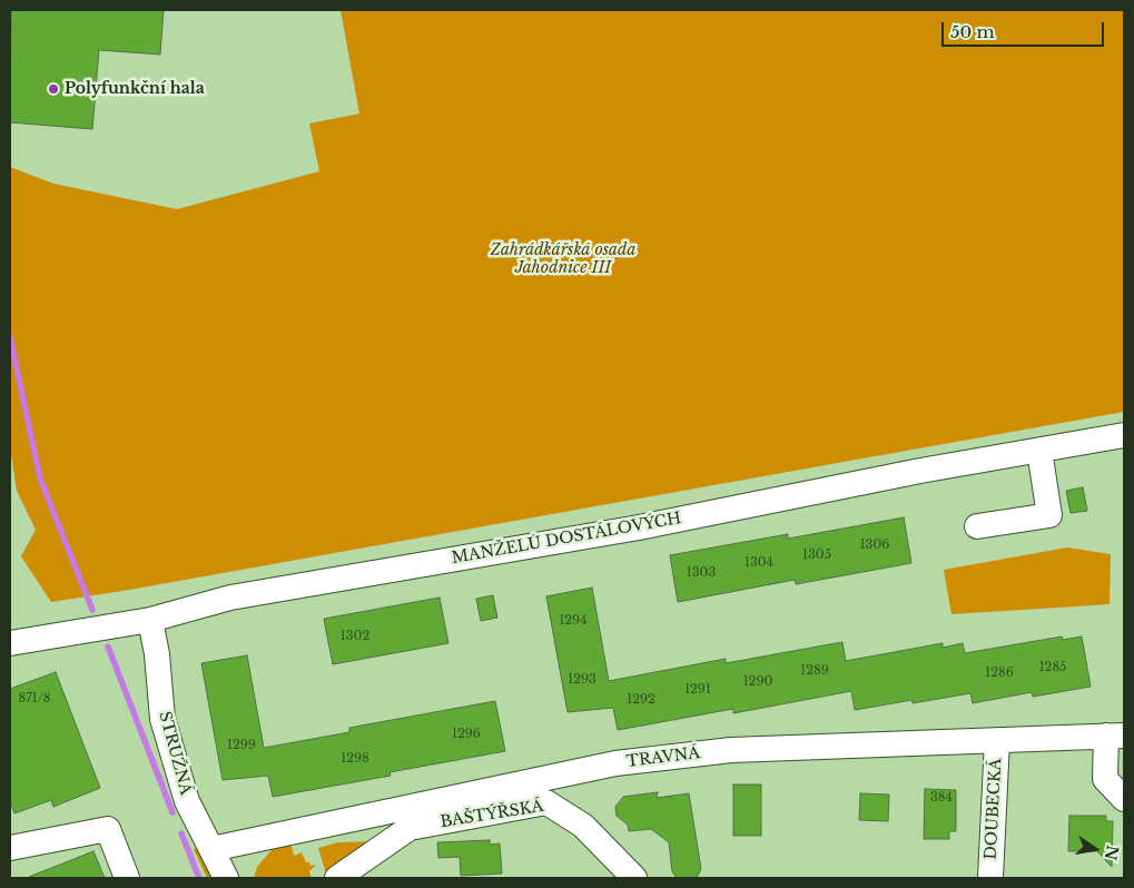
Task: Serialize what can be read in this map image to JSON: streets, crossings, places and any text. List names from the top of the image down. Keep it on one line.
{"streets":{"street":["MANŽELŮ DOSTÁLOVÝCH","STRUŽNÁ","TRAVNÁ","DOUBECKÁ","BAŠTÝŘSKÁ"]},"crossings":[["MANŽELŮ DOSTÁLOVÝCH","STRUŽNÁ"],["STRUŽNÁ","TRAVNÁ"],["TRAVNÁ","DOUBECKÁ"]],"parks":["Zahrádkářská osada Jahodnice III"],"places":["Polyfunkční hala"],"house_numbers":["1306","1305","1304","1303","1294","1302","1285","1289","1286","1293","1290","1291","871/8","1292","1296","1299","1298","384"],"scale_bar":"50 m","north":"right"}
